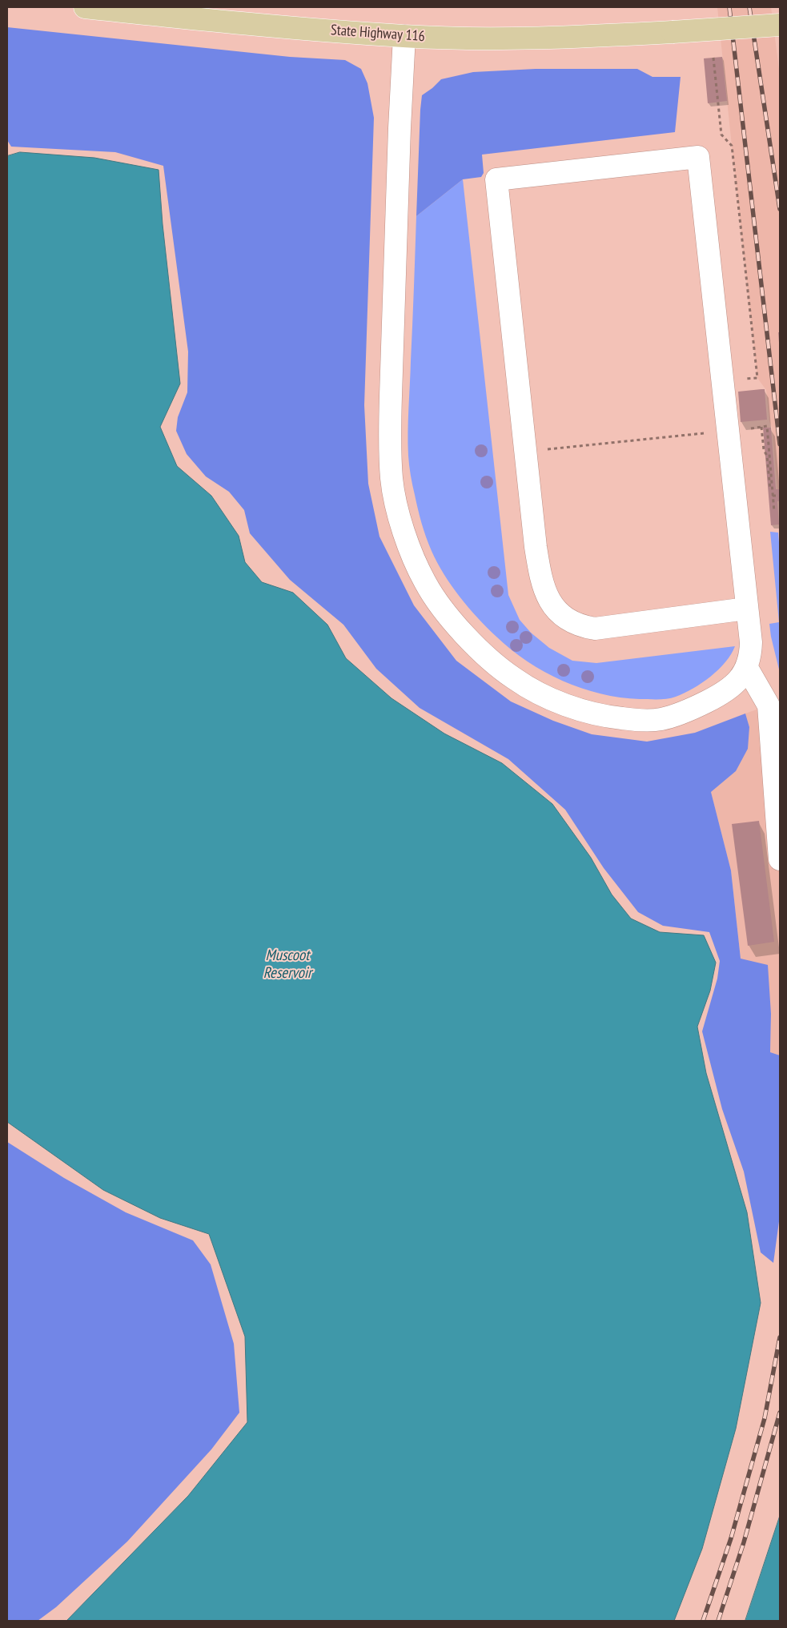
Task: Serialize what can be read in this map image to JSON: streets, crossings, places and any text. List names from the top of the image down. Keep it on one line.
{"streets":{"main road":["State Highway 116"]},"water":["Muscoot Reservoir"]}
